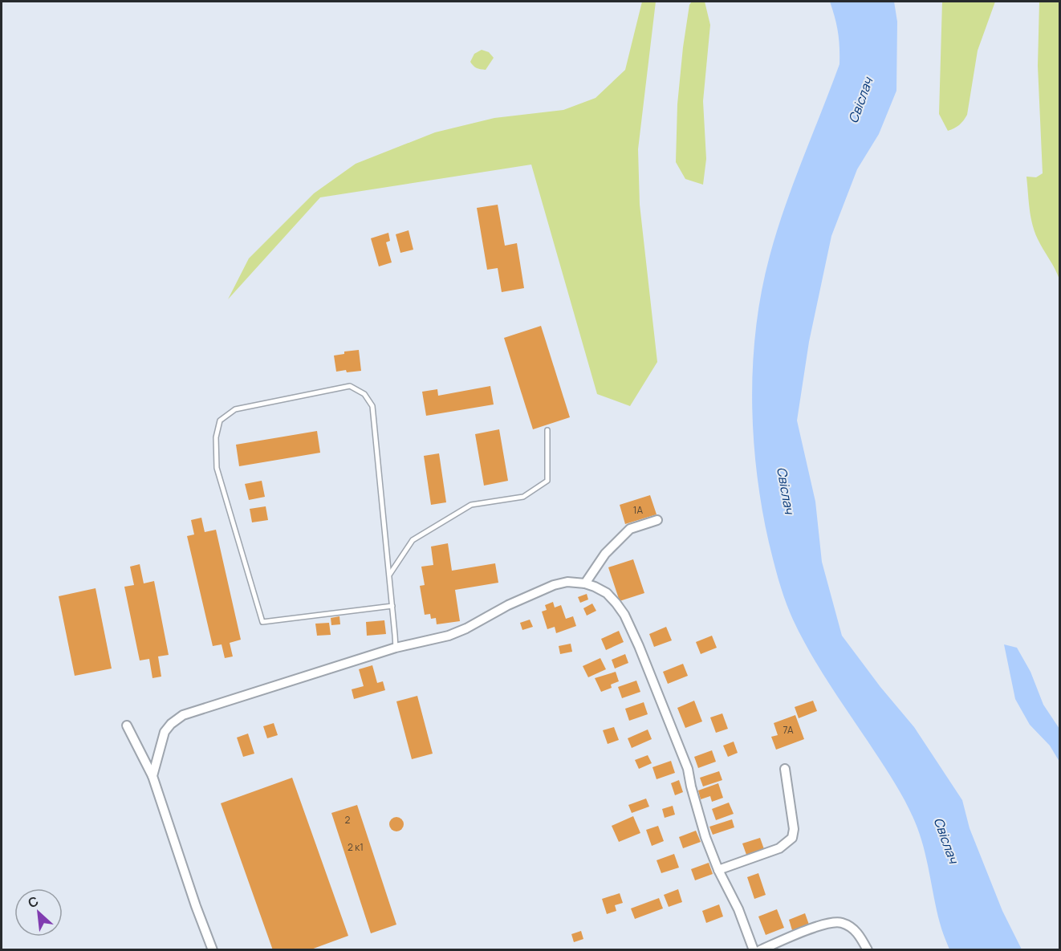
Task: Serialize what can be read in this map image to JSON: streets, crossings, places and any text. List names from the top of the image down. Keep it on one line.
{"water":["Свіслач"],"house_numbers":["1А","7А","2","2 к1"],"north":"top left"}
